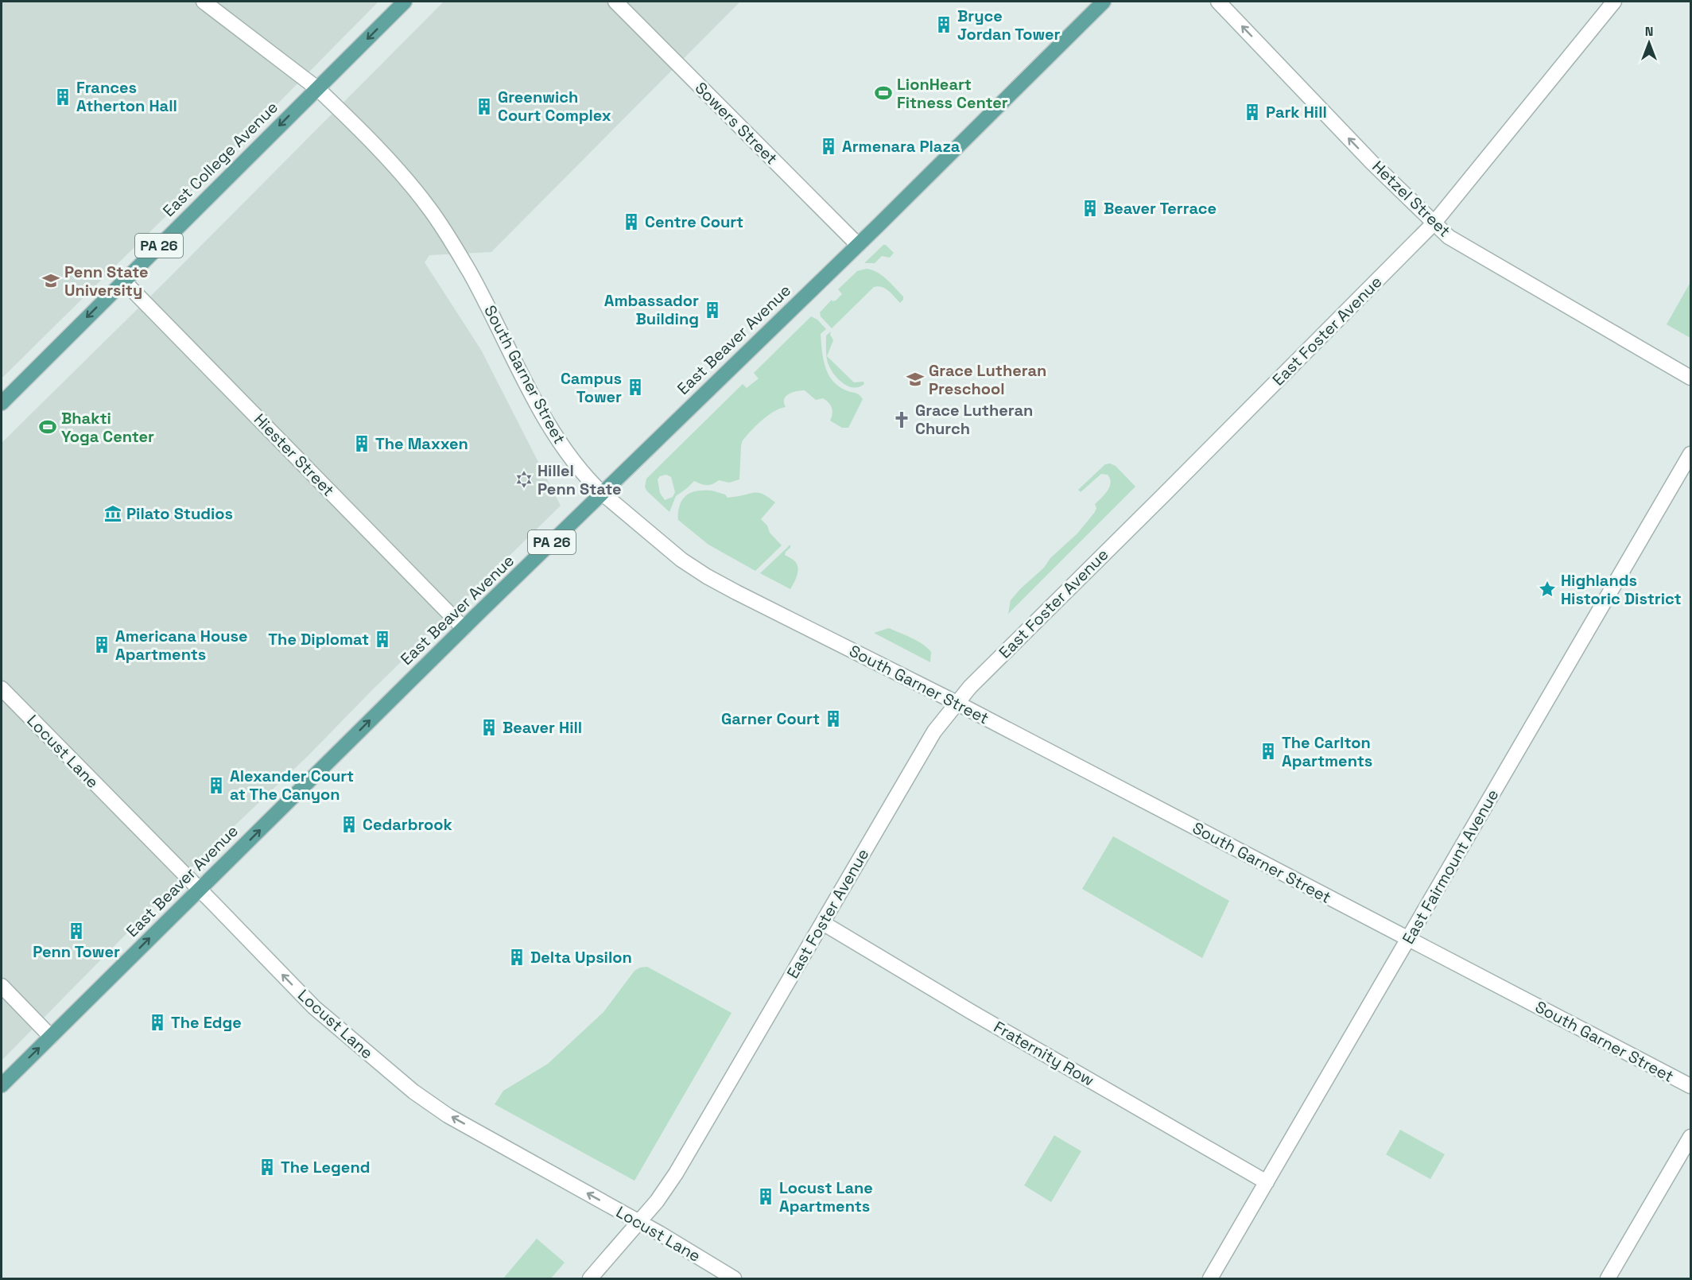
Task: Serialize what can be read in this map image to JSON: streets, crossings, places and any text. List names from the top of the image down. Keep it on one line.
{"streets":{"main road":["East College Avenue","PA 26","East Beaver Avenue"],"street":["Sowers Street","Hetzel Street","East Foster Avenue","South Garner Street","Hiester Street","Locust Lane","East Fairmount Avenue","Fraternity Row"]},"crossings":[["Sowers Street","East Beaver Avenue"],["East College Avenue","South Garner Street"],["East College Avenue","Hiester Street"],["Hetzel Street","East Foster Avenue"],["East Foster Avenue","South Garner Street"],["East Foster Avenue","Locust Lane"],["East Foster Avenue","Fraternity Row"],["East Beaver Avenue","South Garner Street"],["East Beaver Avenue","Hiester Street"],["East Beaver Avenue","Locust Lane"],["South Garner Street","East Fairmount Avenue"],["East Fairmount Avenue","Fraternity Row"]],"one_way":["East College Avenue","Hetzel Street","East Beaver Avenue","Locust Lane"],"places":{"building":["Bryce Jordan Tower","Frances Atherton Hall","Greenwich Court Complex","Park Hill","Armenara Plaza","Beaver Terrace","Centre Court","Ambassador Building","Campus Tower","The Maxxen","The Diplomat","Americana House Apartments","Garner Court","Beaver Hill","The Carlton Apartments","Alexander Court at The Canyon","Cedarbrook","Penn Tower","Delta Upsilon","The Edge","The Legend","Locust Lane Apartments"],"sports":["LionHeart Fitness Center","Bhakti Yoga Center"],"school or university":["Penn State University","Grace Lutheran Preschool"],"church":["Grace Lutheran Church"],"synagogue":["Hillel Penn State"],"museum":["Pilato Studios"],"place":["Highlands Historic District"]},"north":"top"}
